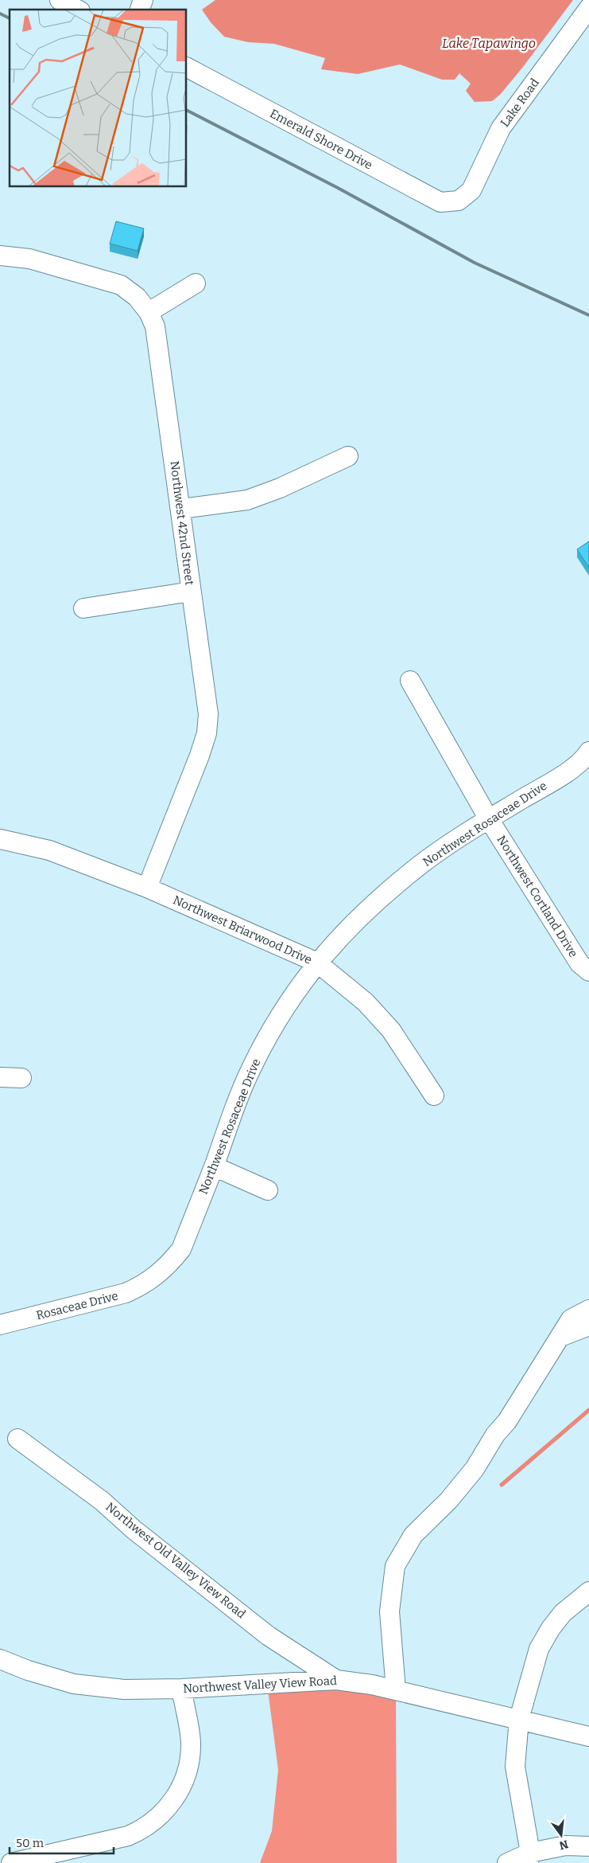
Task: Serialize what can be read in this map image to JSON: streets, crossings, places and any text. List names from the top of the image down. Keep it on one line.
{"streets":{"street":["Lake Road","Emerald Shore Drive","Northwest 42nd Street","Northwest Rosaceae Drive","Northwest Cortland Drive","Northwest Briarwood Drive","Rosaceae Drive","Northwest Old Valley View Road","Northwest Valley View Road"]},"crossings":[["Lake Road","Emerald Shore Drive"],["Northwest 42nd Street","Northwest Briarwood Drive"],["Northwest Rosaceae Drive","Northwest Cortland Drive"],["Northwest Rosaceae Drive","Northwest Briarwood Drive"],["Northwest Rosaceae Drive","Rosaceae Drive"],["Northwest Old Valley View Road","Northwest Valley View Road"]],"water":["Lake Tapawingo"],"scale_bar":"50 m","north":"bottom"}
